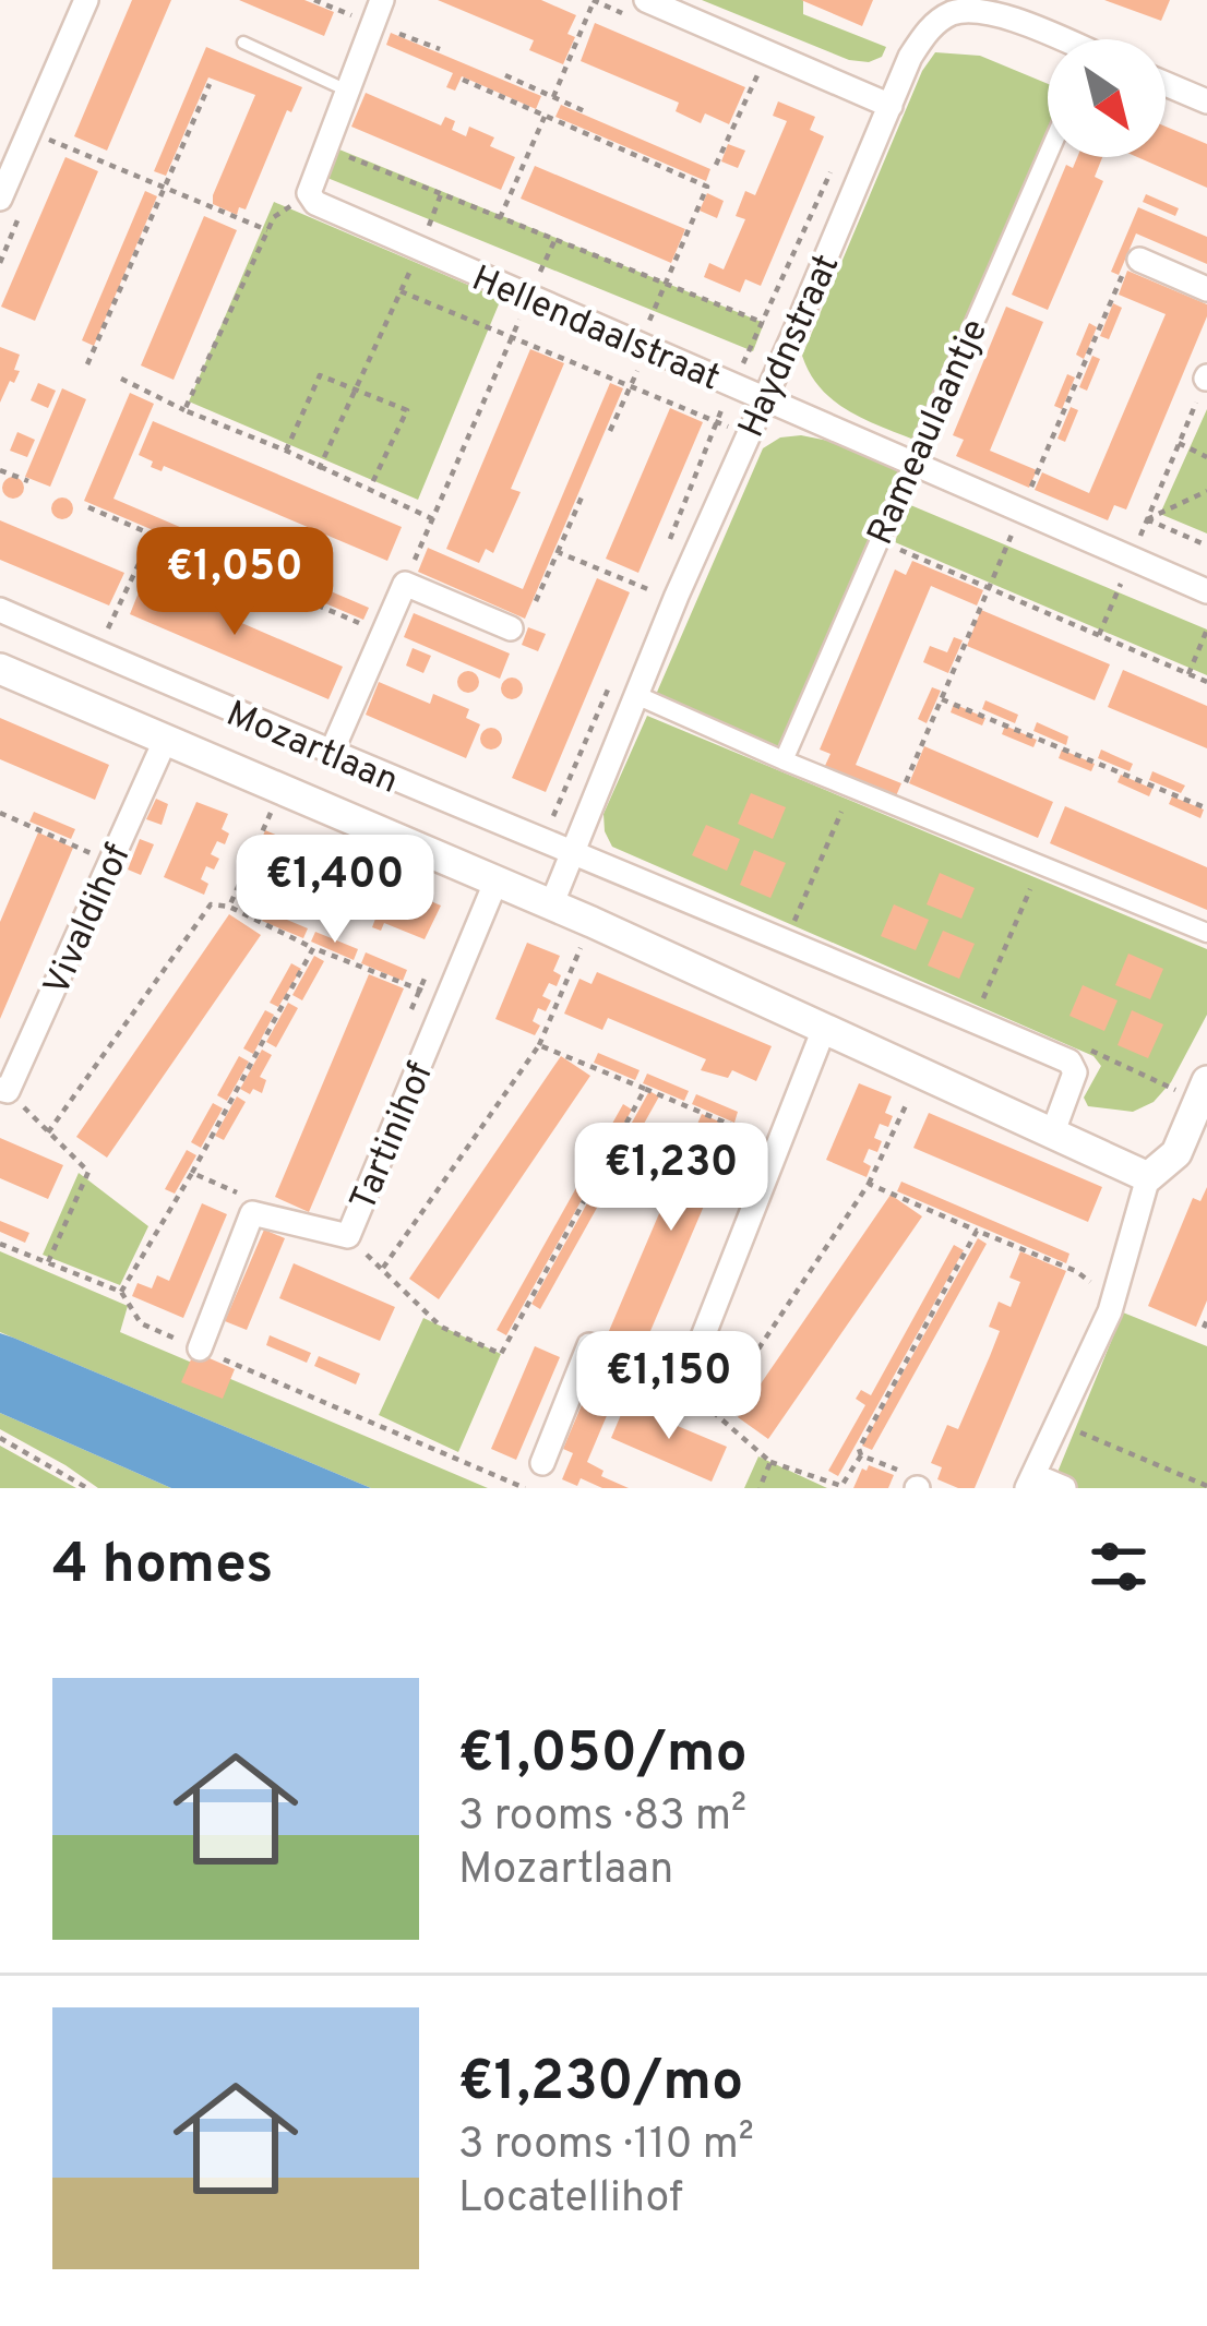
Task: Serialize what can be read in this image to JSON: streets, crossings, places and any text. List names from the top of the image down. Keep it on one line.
{"streets":{"street":["Hellendaalstraat","Haydnstraat","Rameaulaantje","Mozartlaan","Vivaldihof","Tartinihof"]},"crossings":[["Hellendaalstraat","Haydnstraat"],["Hellendaalstraat","Rameaulaantje"],["Haydnstraat","Mozartlaan"],["Mozartlaan","Vivaldihof"],["Mozartlaan","Tartinihof"]],"north":"bottom right","page":{"price":["€1,050","€1,400","€1,230","€1,150"],"heading":"4 homes","list":[{"name":"€1,050/mo","note":"3 rooms · 83 m² · Mozartlaan"},{"name":"€1,230/mo","note":"3 rooms · 110 m² · Locatellihof"}]}}
